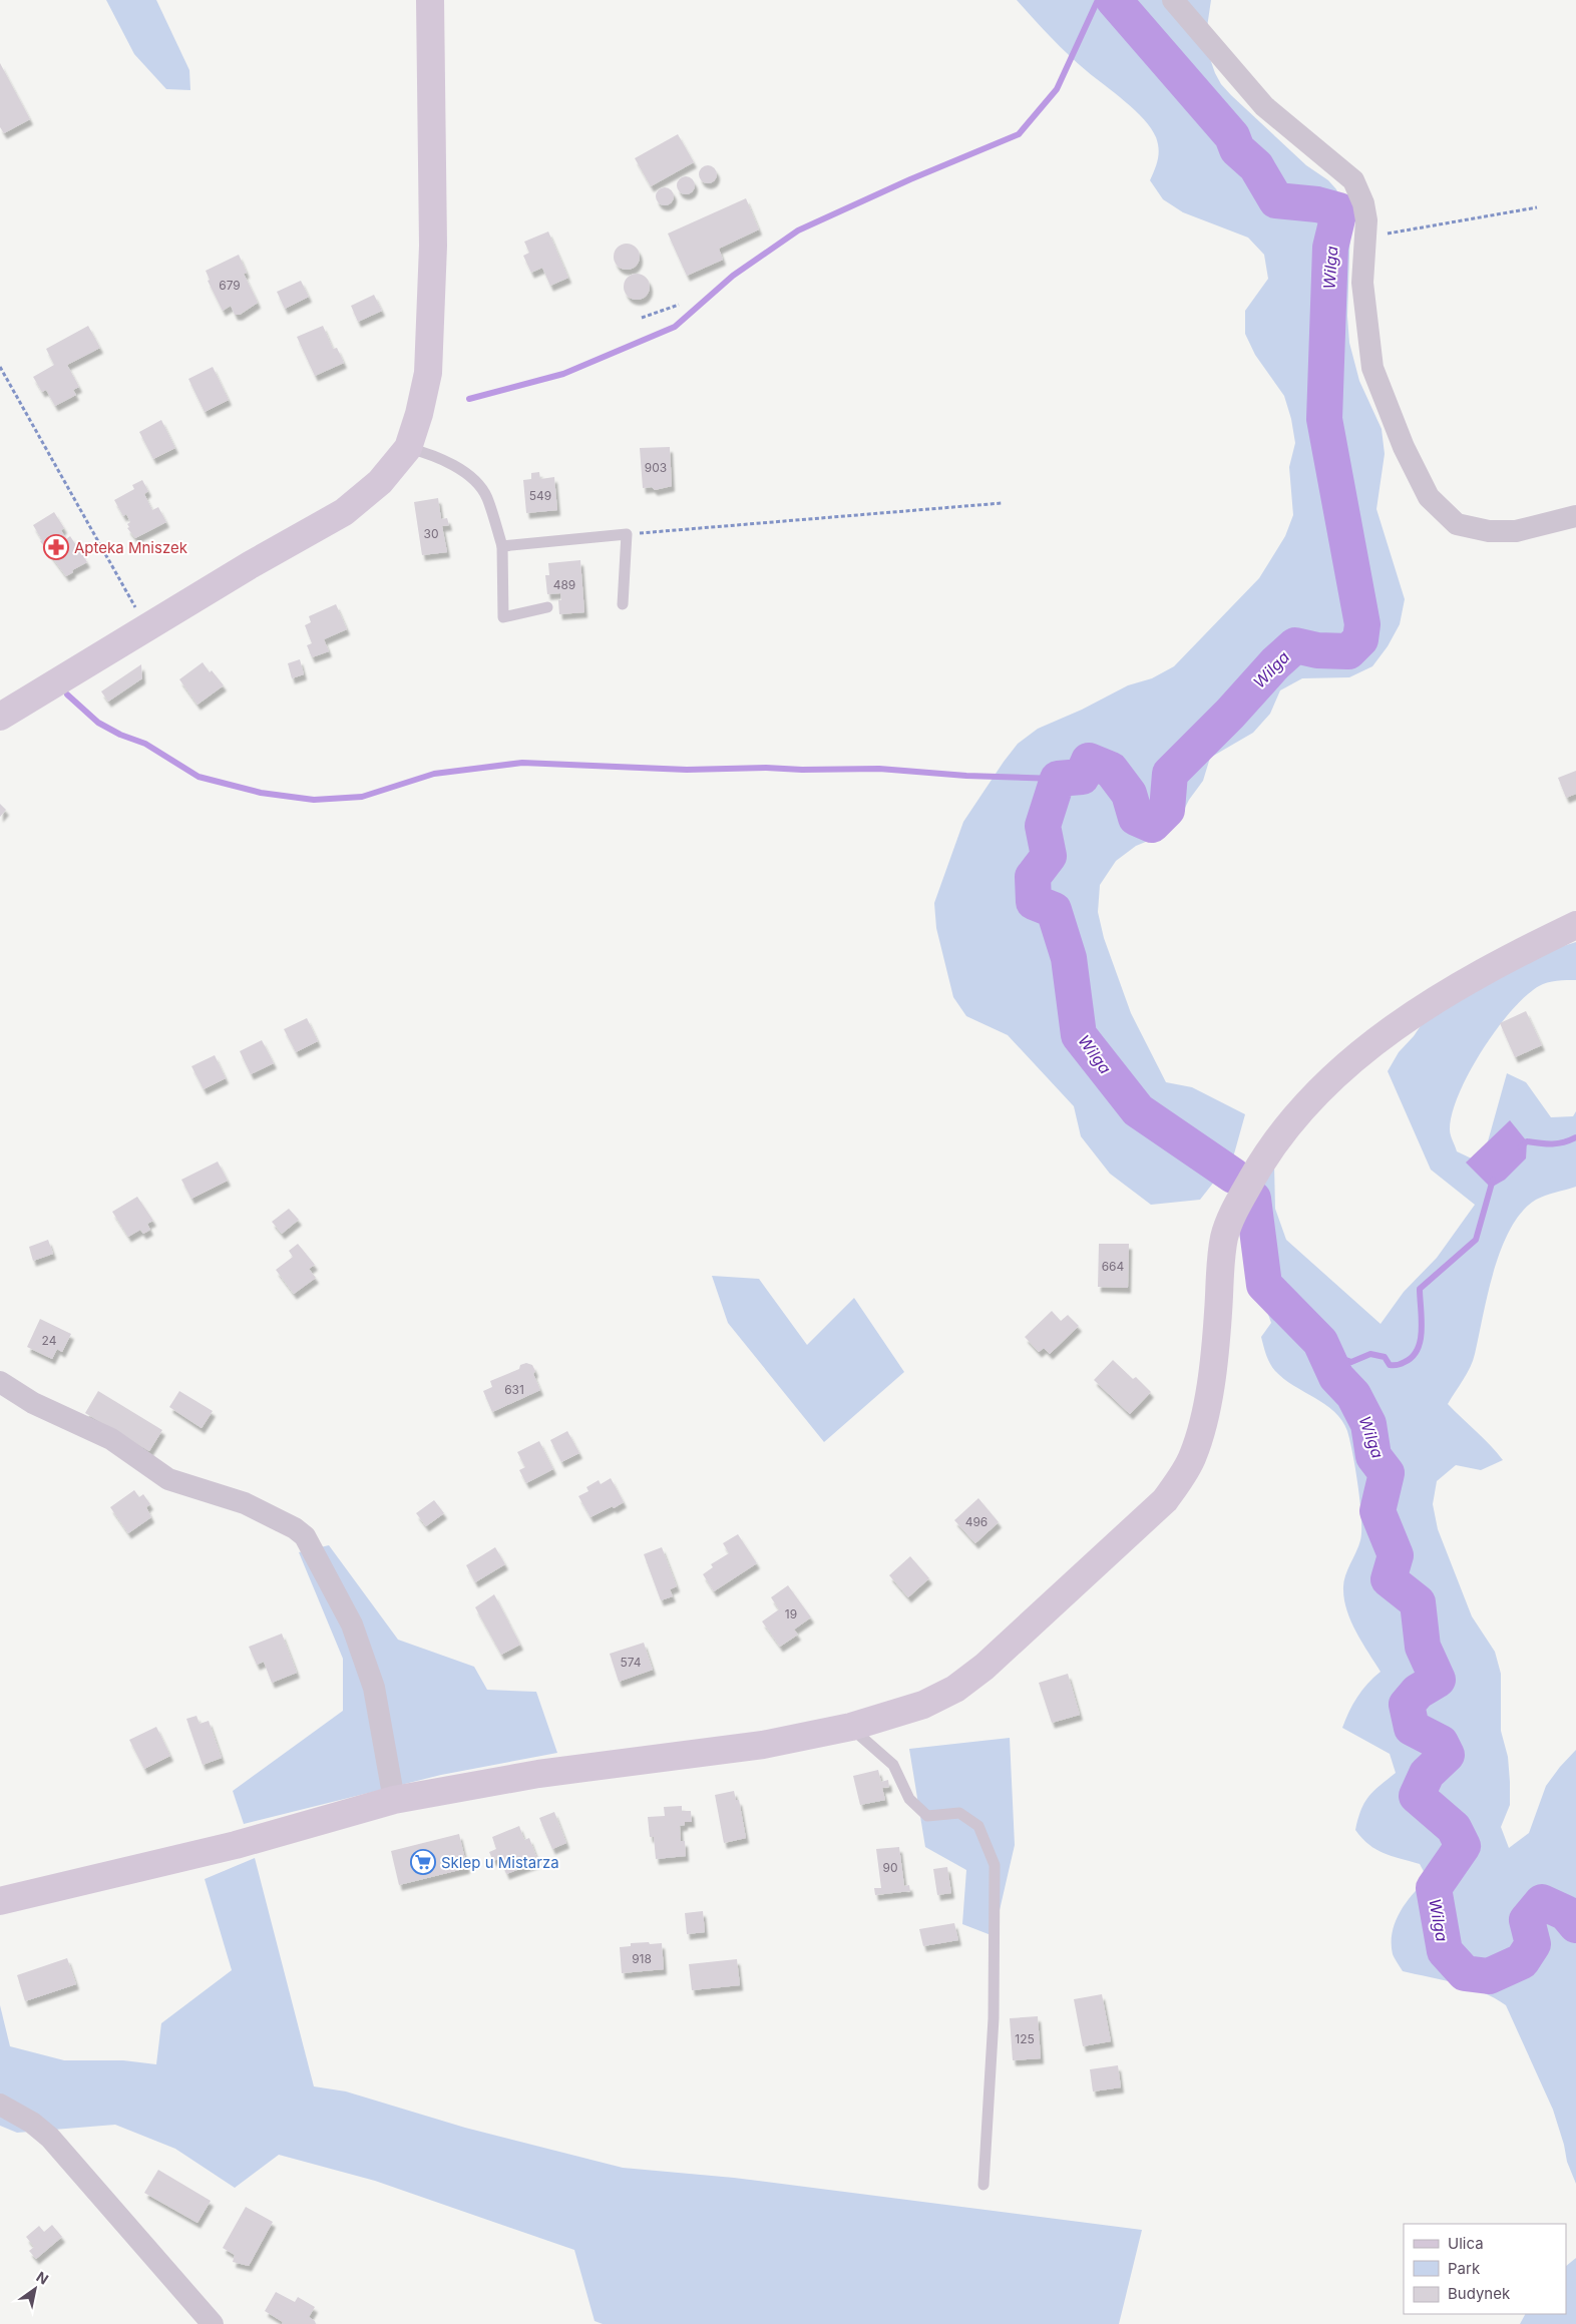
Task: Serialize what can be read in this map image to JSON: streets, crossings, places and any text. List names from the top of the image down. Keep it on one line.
{"water":["Wilga"],"places":{"pharmacy":["Apteka Mniszek"],"supermarket":["Sklep u Mistarza"]},"house_numbers":["679","903","549","30","489","664","24","631","496","19","574","90","918","125"],"legend":["Ulica","Park","Budynek"],"north":"top right"}
